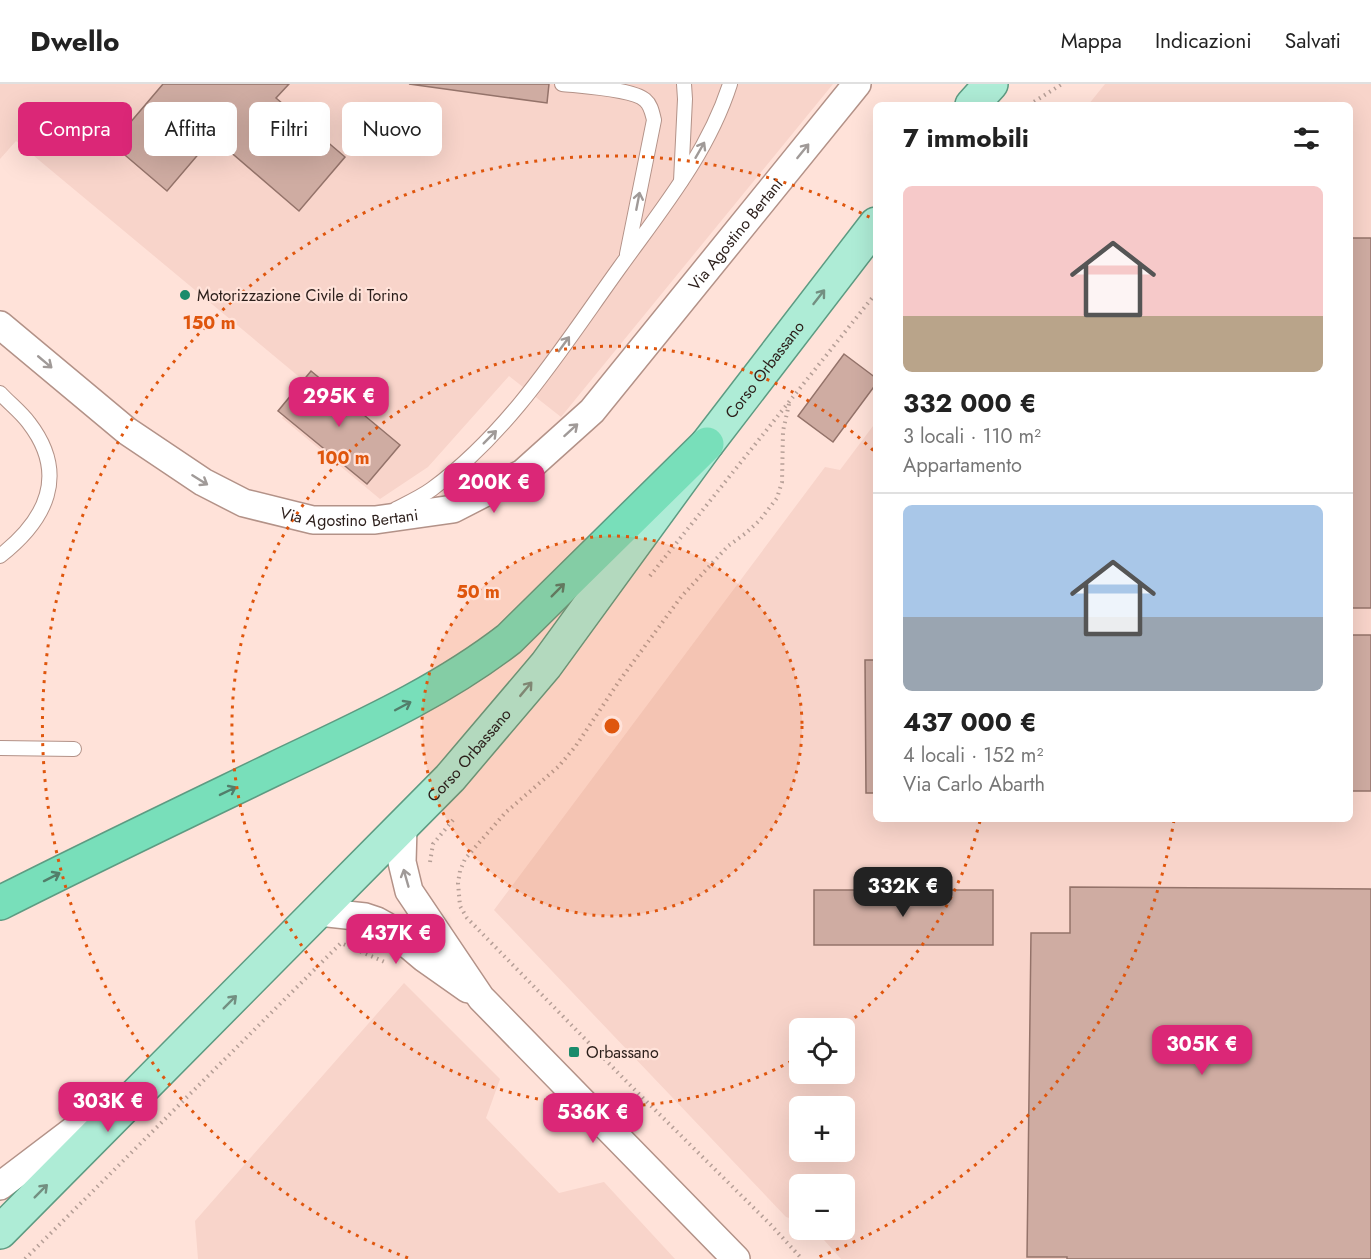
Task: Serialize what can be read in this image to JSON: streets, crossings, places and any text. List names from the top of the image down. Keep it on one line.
{"streets":{"main road":["Corso Orbassano"],"street":["Via Agostino Bertani"]},"one_way":["Via Agostino Bertani","Corso Orbassano"],"places":{"other":["Motorizzazione Civile di Torino"],"transit":["Orbassano"]},"page":{"header":"Dwello","nav":["Mappa","Indicazioni","Salvati"],"chip":["Compra","Affitta","Filtri","Nuovo"],"heading":"7 immobili","list":[{"name":"332 000 €","note":"3 locali · 110 m² · Appartamento"},{"name":"437 000 €","note":"4 locali · 152 m² · Via Carlo Abarth"}],"price":["295K €","200K €","332K €","437K €","305K €","303K €","536K €"],"map_buttons":["+","−"]},"rings":["150 m","100 m","50 m"]}
